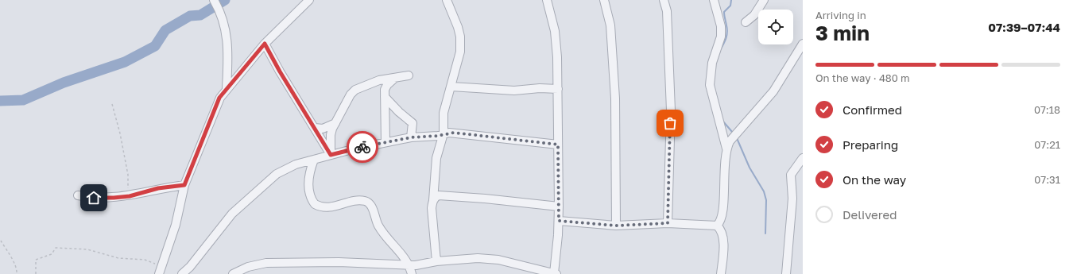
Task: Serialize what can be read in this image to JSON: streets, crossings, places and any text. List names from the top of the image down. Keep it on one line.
{"page":{"heading":["3 min","Arriving in","07:39–07:44"],"bar":"On the way · 480 m","list":[["Confirmed","07:18"],["Preparing","07:21"],["On the way","07:31"],"Delivered"]}}
